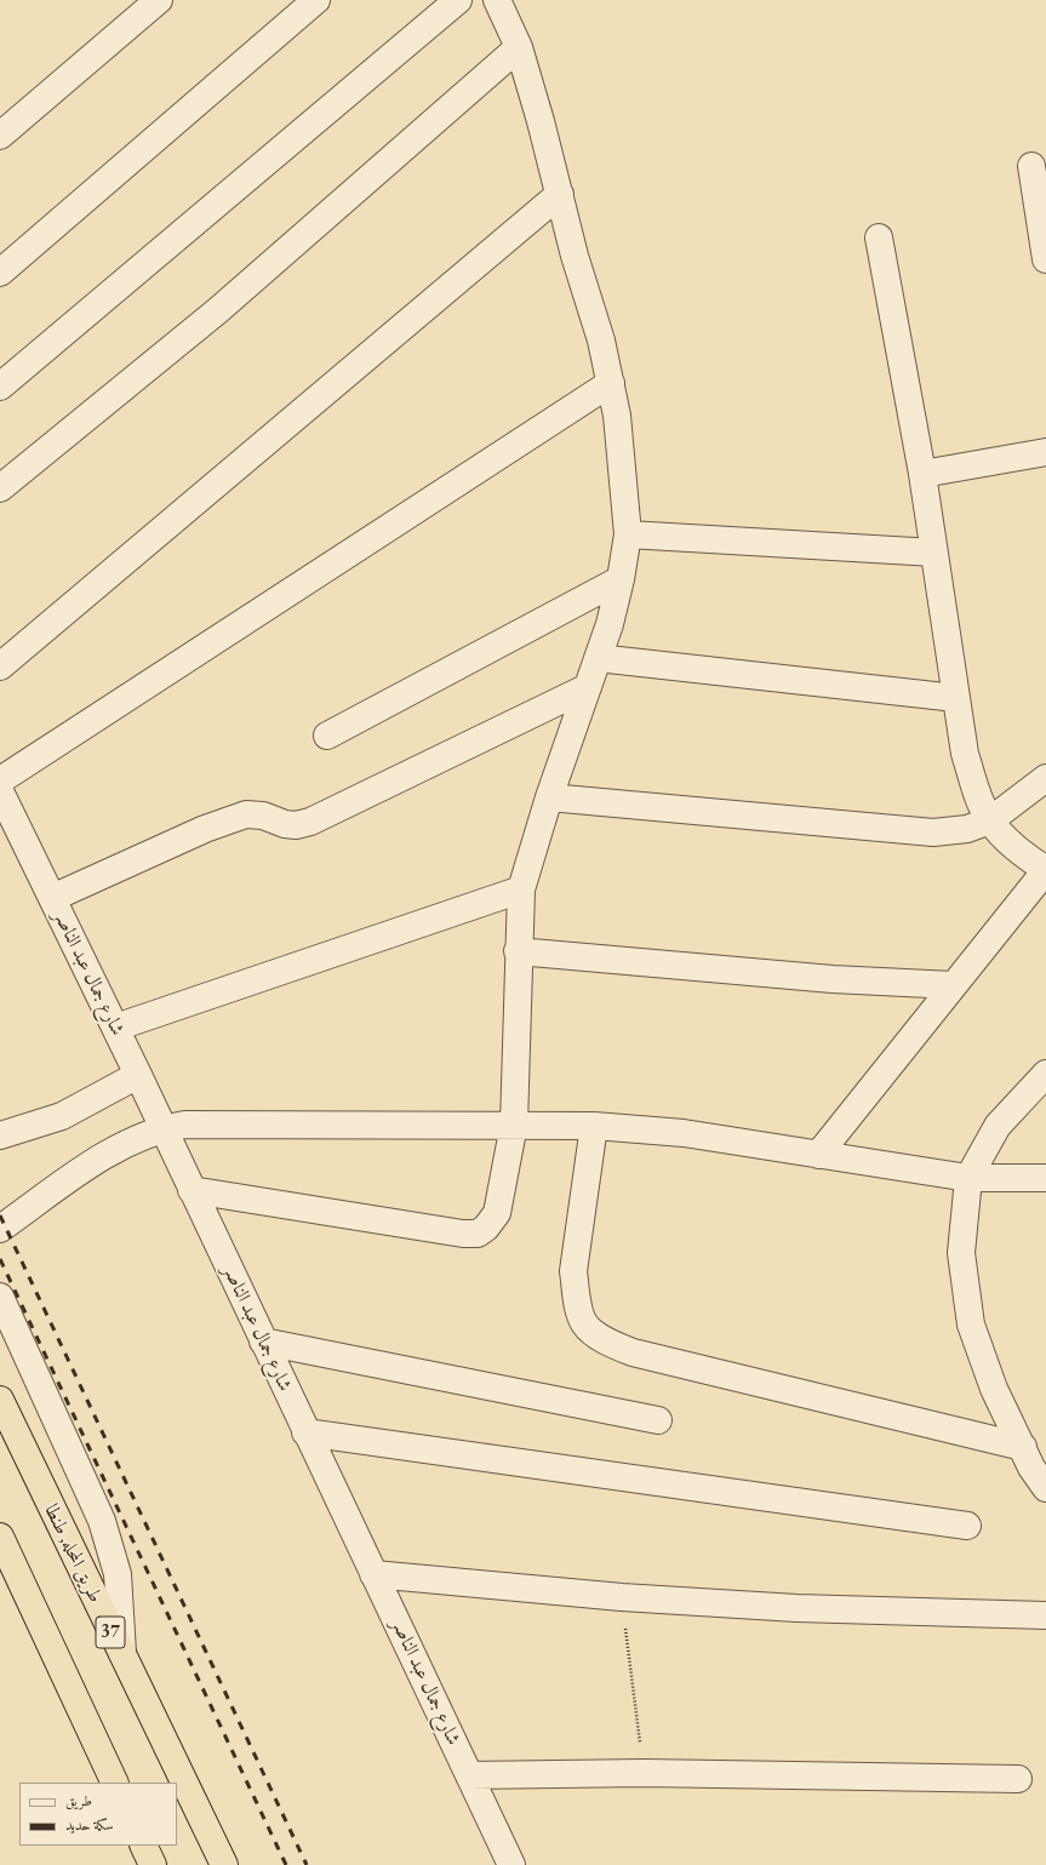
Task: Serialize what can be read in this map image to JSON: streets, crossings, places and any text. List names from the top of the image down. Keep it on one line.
{"streets":{"highway":["طريق المحله, طنطا","37"],"street":["شارع جمال عبد الناصر"]},"legend":["طريق","سكة حديد"]}
